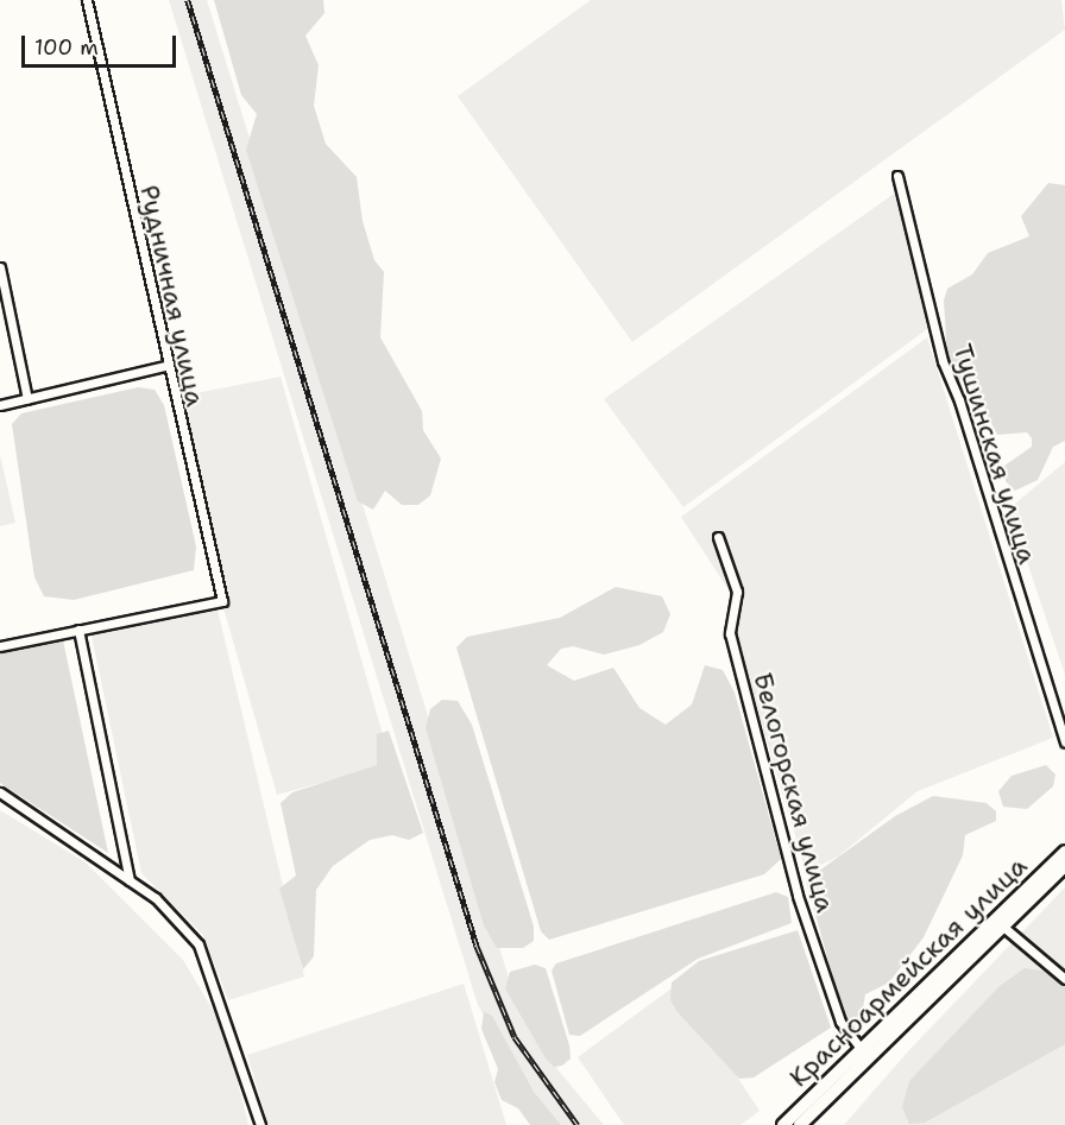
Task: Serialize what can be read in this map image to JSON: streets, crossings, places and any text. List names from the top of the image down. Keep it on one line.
{"streets":{"main road":["Красноармейская улица"],"street":["Рудничная улица","Тушинская улица","Белогорская улица"]},"crossings":[["Белогорская улица","Красноармейская улица"]],"scale_bar":"100 m"}
